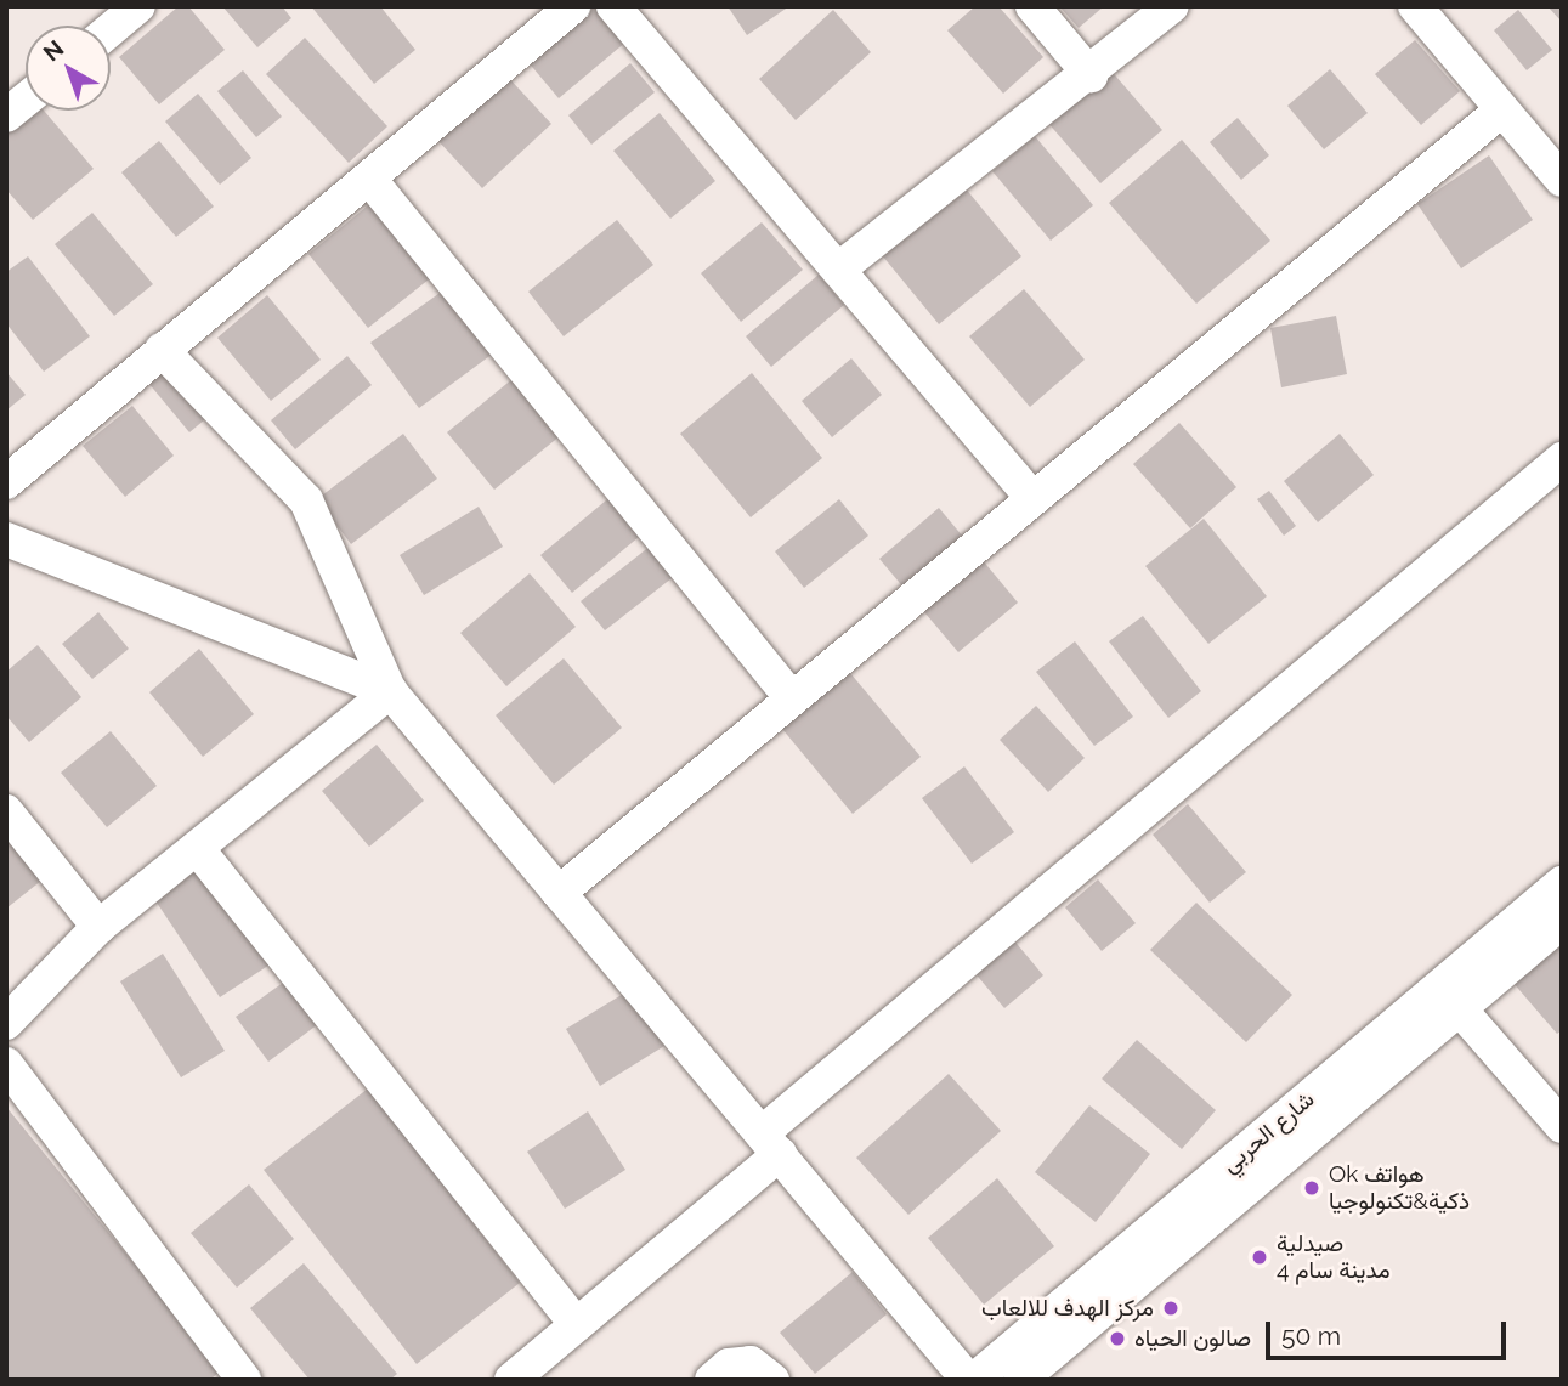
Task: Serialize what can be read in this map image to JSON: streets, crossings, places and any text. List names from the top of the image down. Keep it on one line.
{"streets":{"street":["شارع الحربي"]},"places":["Ok هواتف ذكية&تكنولوجيا","صيدلية مدينة سام 4","مركز الهدف للالعاب","صالون الحياه"],"scale_bar":"50 m","north":"top left"}
